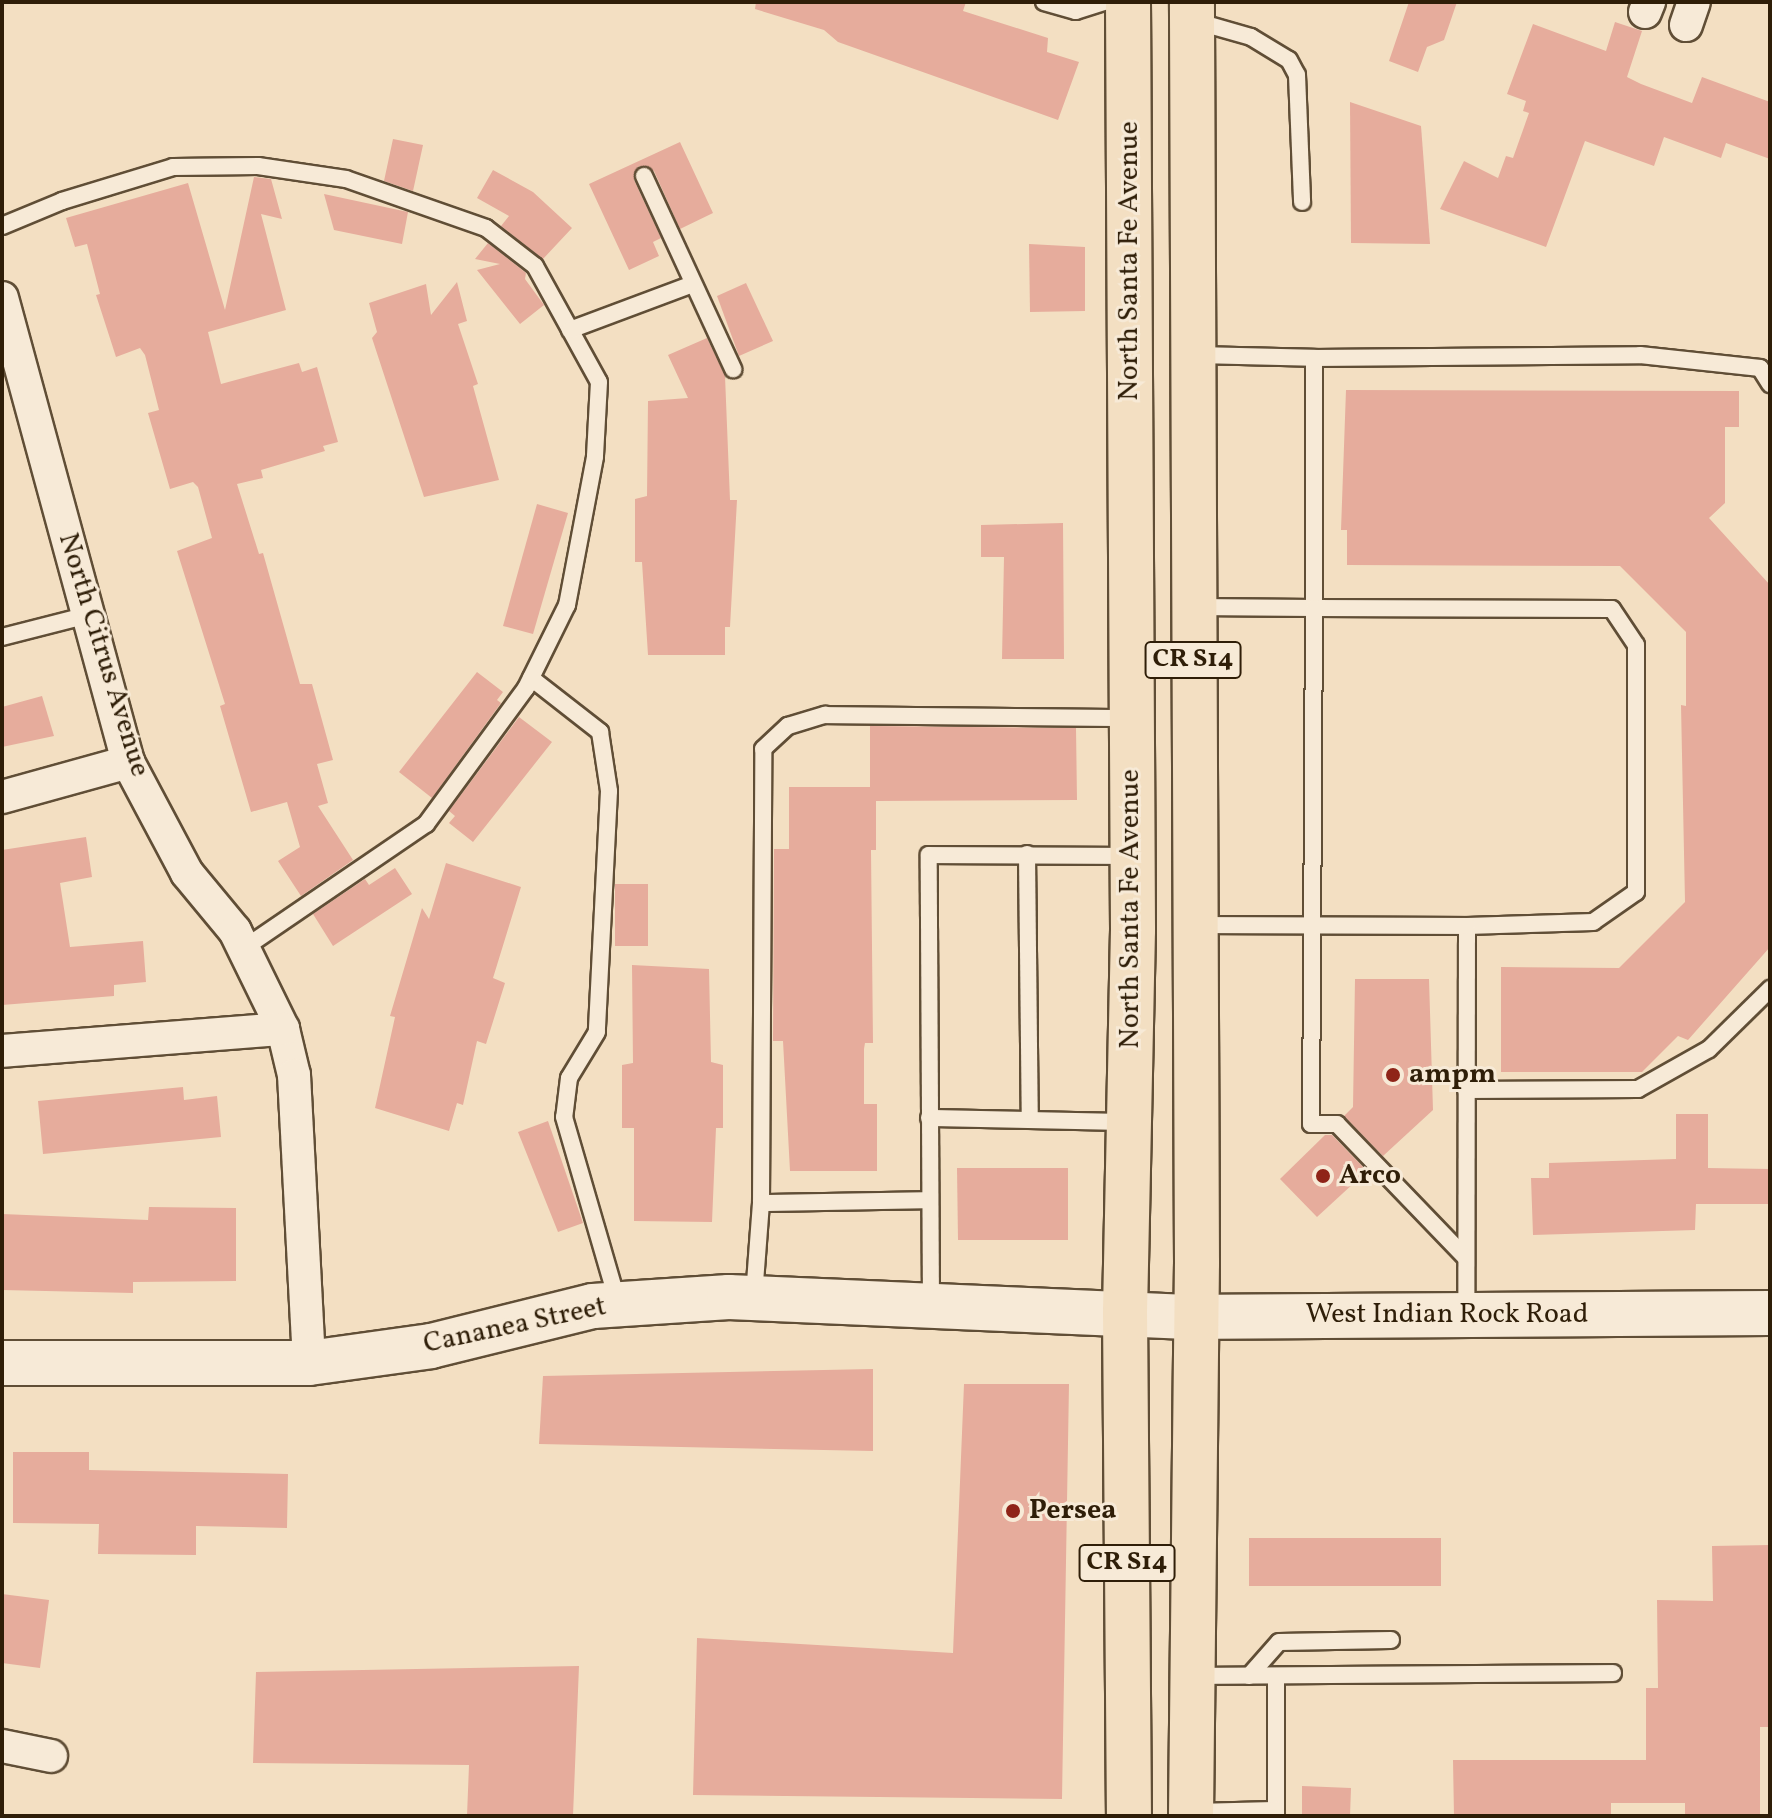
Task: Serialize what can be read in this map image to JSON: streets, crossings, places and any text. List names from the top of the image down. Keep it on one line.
{"streets":{"main road":["North Santa Fe Avenue","CR S14"],"street":["North Citrus Avenue","West Indian Rock Road","Cananea Street"]},"crossings":[["North Santa Fe Avenue","West Indian Rock Road"],["North Santa Fe Avenue","Cananea Street"],["North Citrus Avenue","Cananea Street"],["CR S14","West Indian Rock Road"],["West Indian Rock Road","Cananea Street"]],"places":["ampm","Arco","Persea"]}
